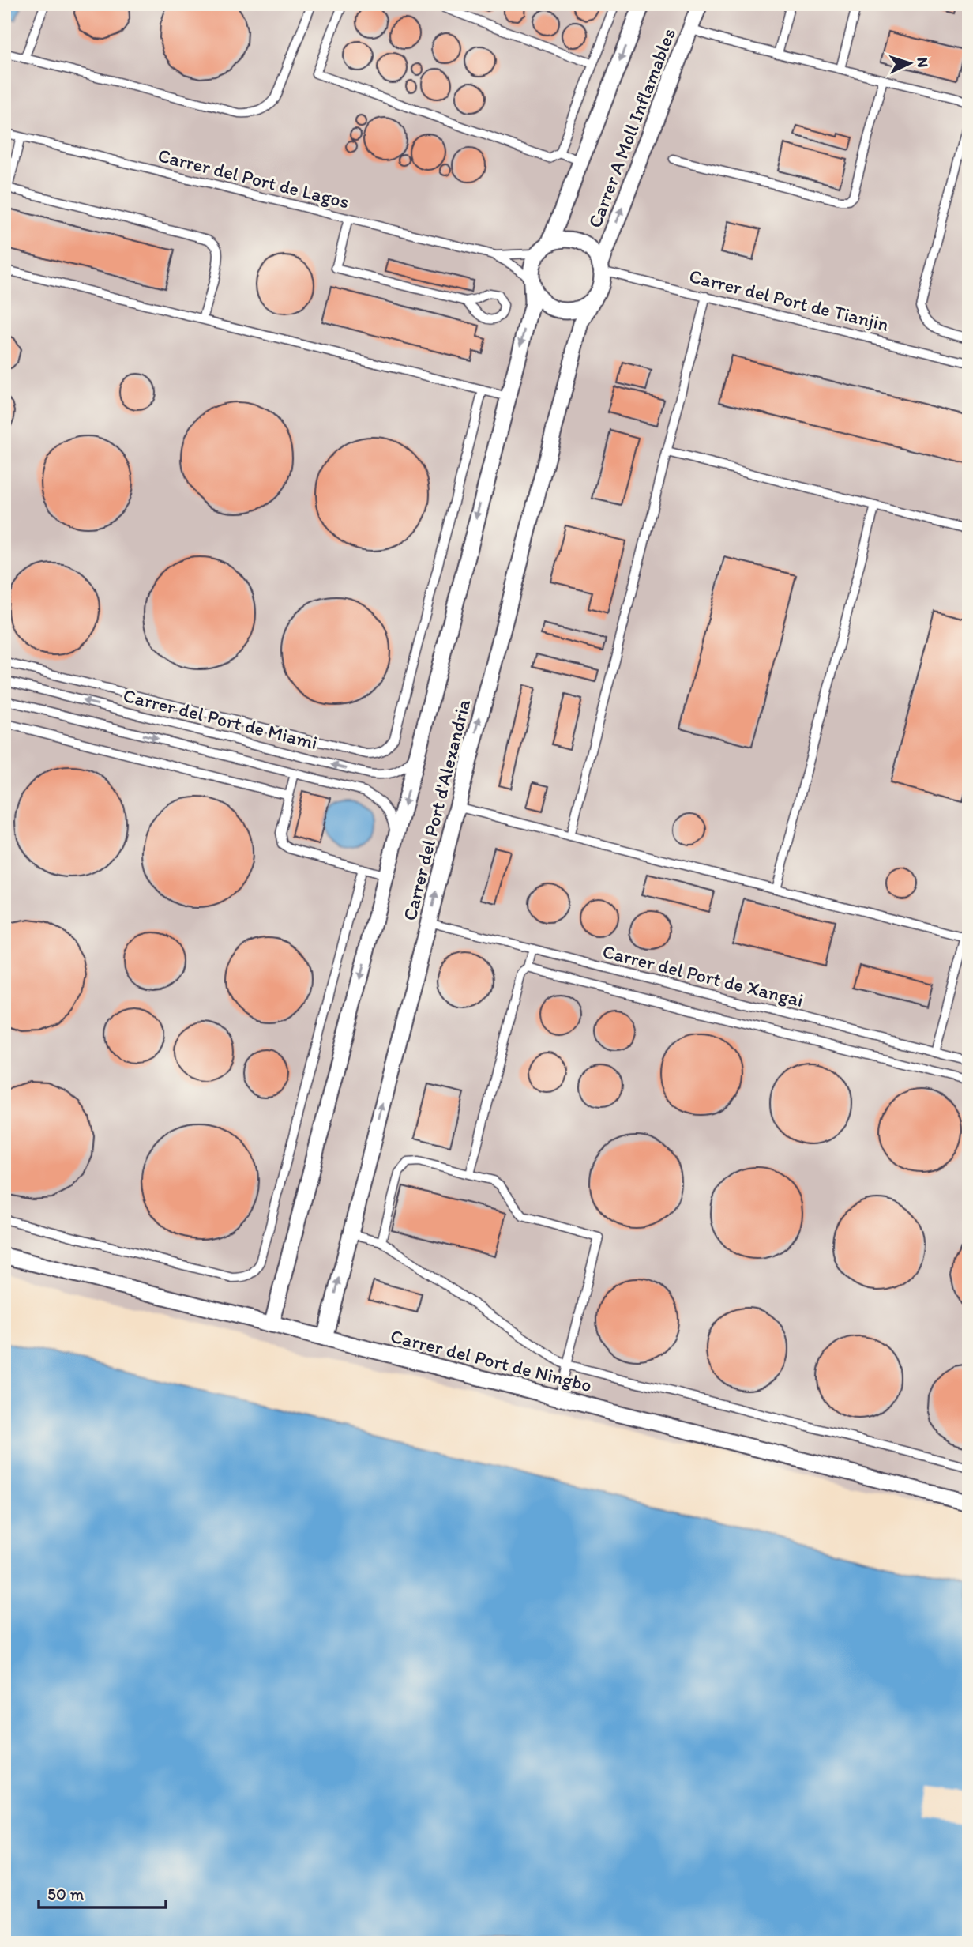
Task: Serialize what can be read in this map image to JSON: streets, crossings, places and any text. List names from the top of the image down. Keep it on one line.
{"streets":{"street":["Carrer A Moll Inflamables","Carrer del Port d'Alexandria","Carrer del Port de Ningbo"],"lane":["Carrer del Port de Lagos","Carrer del Port de Tianjin","Carrer del Port de Miami","Carrer del Port de Xangai"]},"crossings":[["Carrer A Moll Inflamables","Carrer del Port de Tianjin"],["Carrer A Moll Inflamables","Carrer del Port d'Alexandria"],["Carrer del Port de Tianjin","Carrer del Port d'Alexandria"],["Carrer del Port de Miami","Carrer del Port d'Alexandria"],["Carrer del Port d'Alexandria","Carrer del Port de Xangai"],["Carrer del Port d'Alexandria","Carrer del Port de Ningbo"]],"scale_bar":"50 m","north":"right"}
